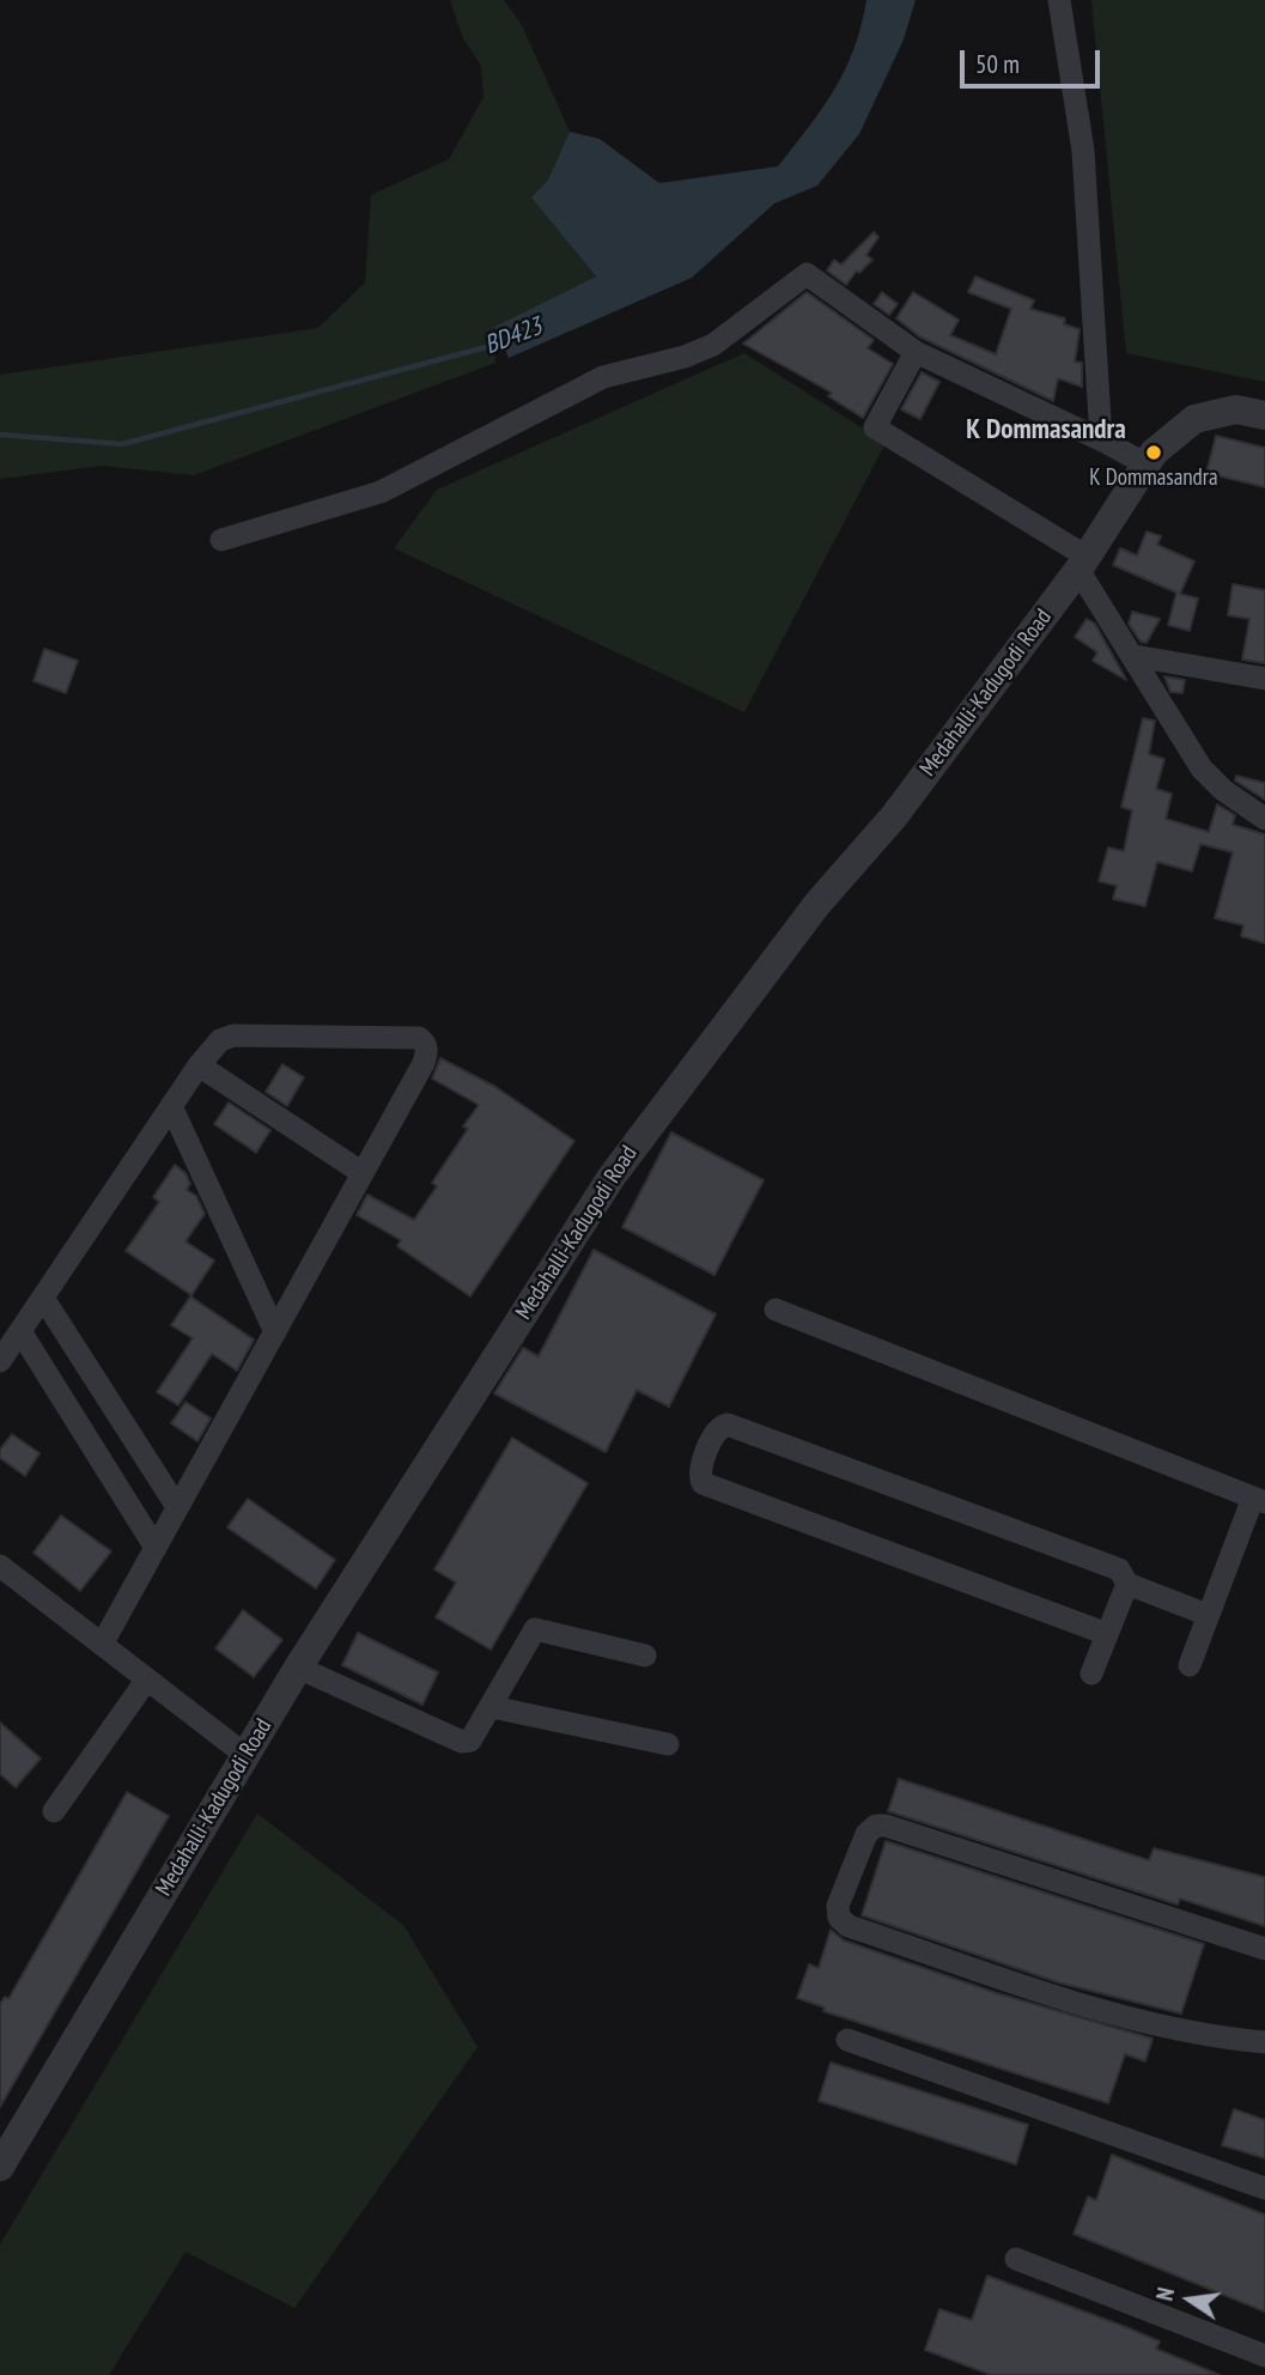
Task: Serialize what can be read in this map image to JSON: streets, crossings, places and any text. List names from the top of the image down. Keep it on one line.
{"streets":{"street":["Medahalli-Kadugodi Road"]},"districts":["K Dommasandra"],"water":["BD423"],"places":["K Dommasandra"],"scale_bar":"50 m","north":"left"}
